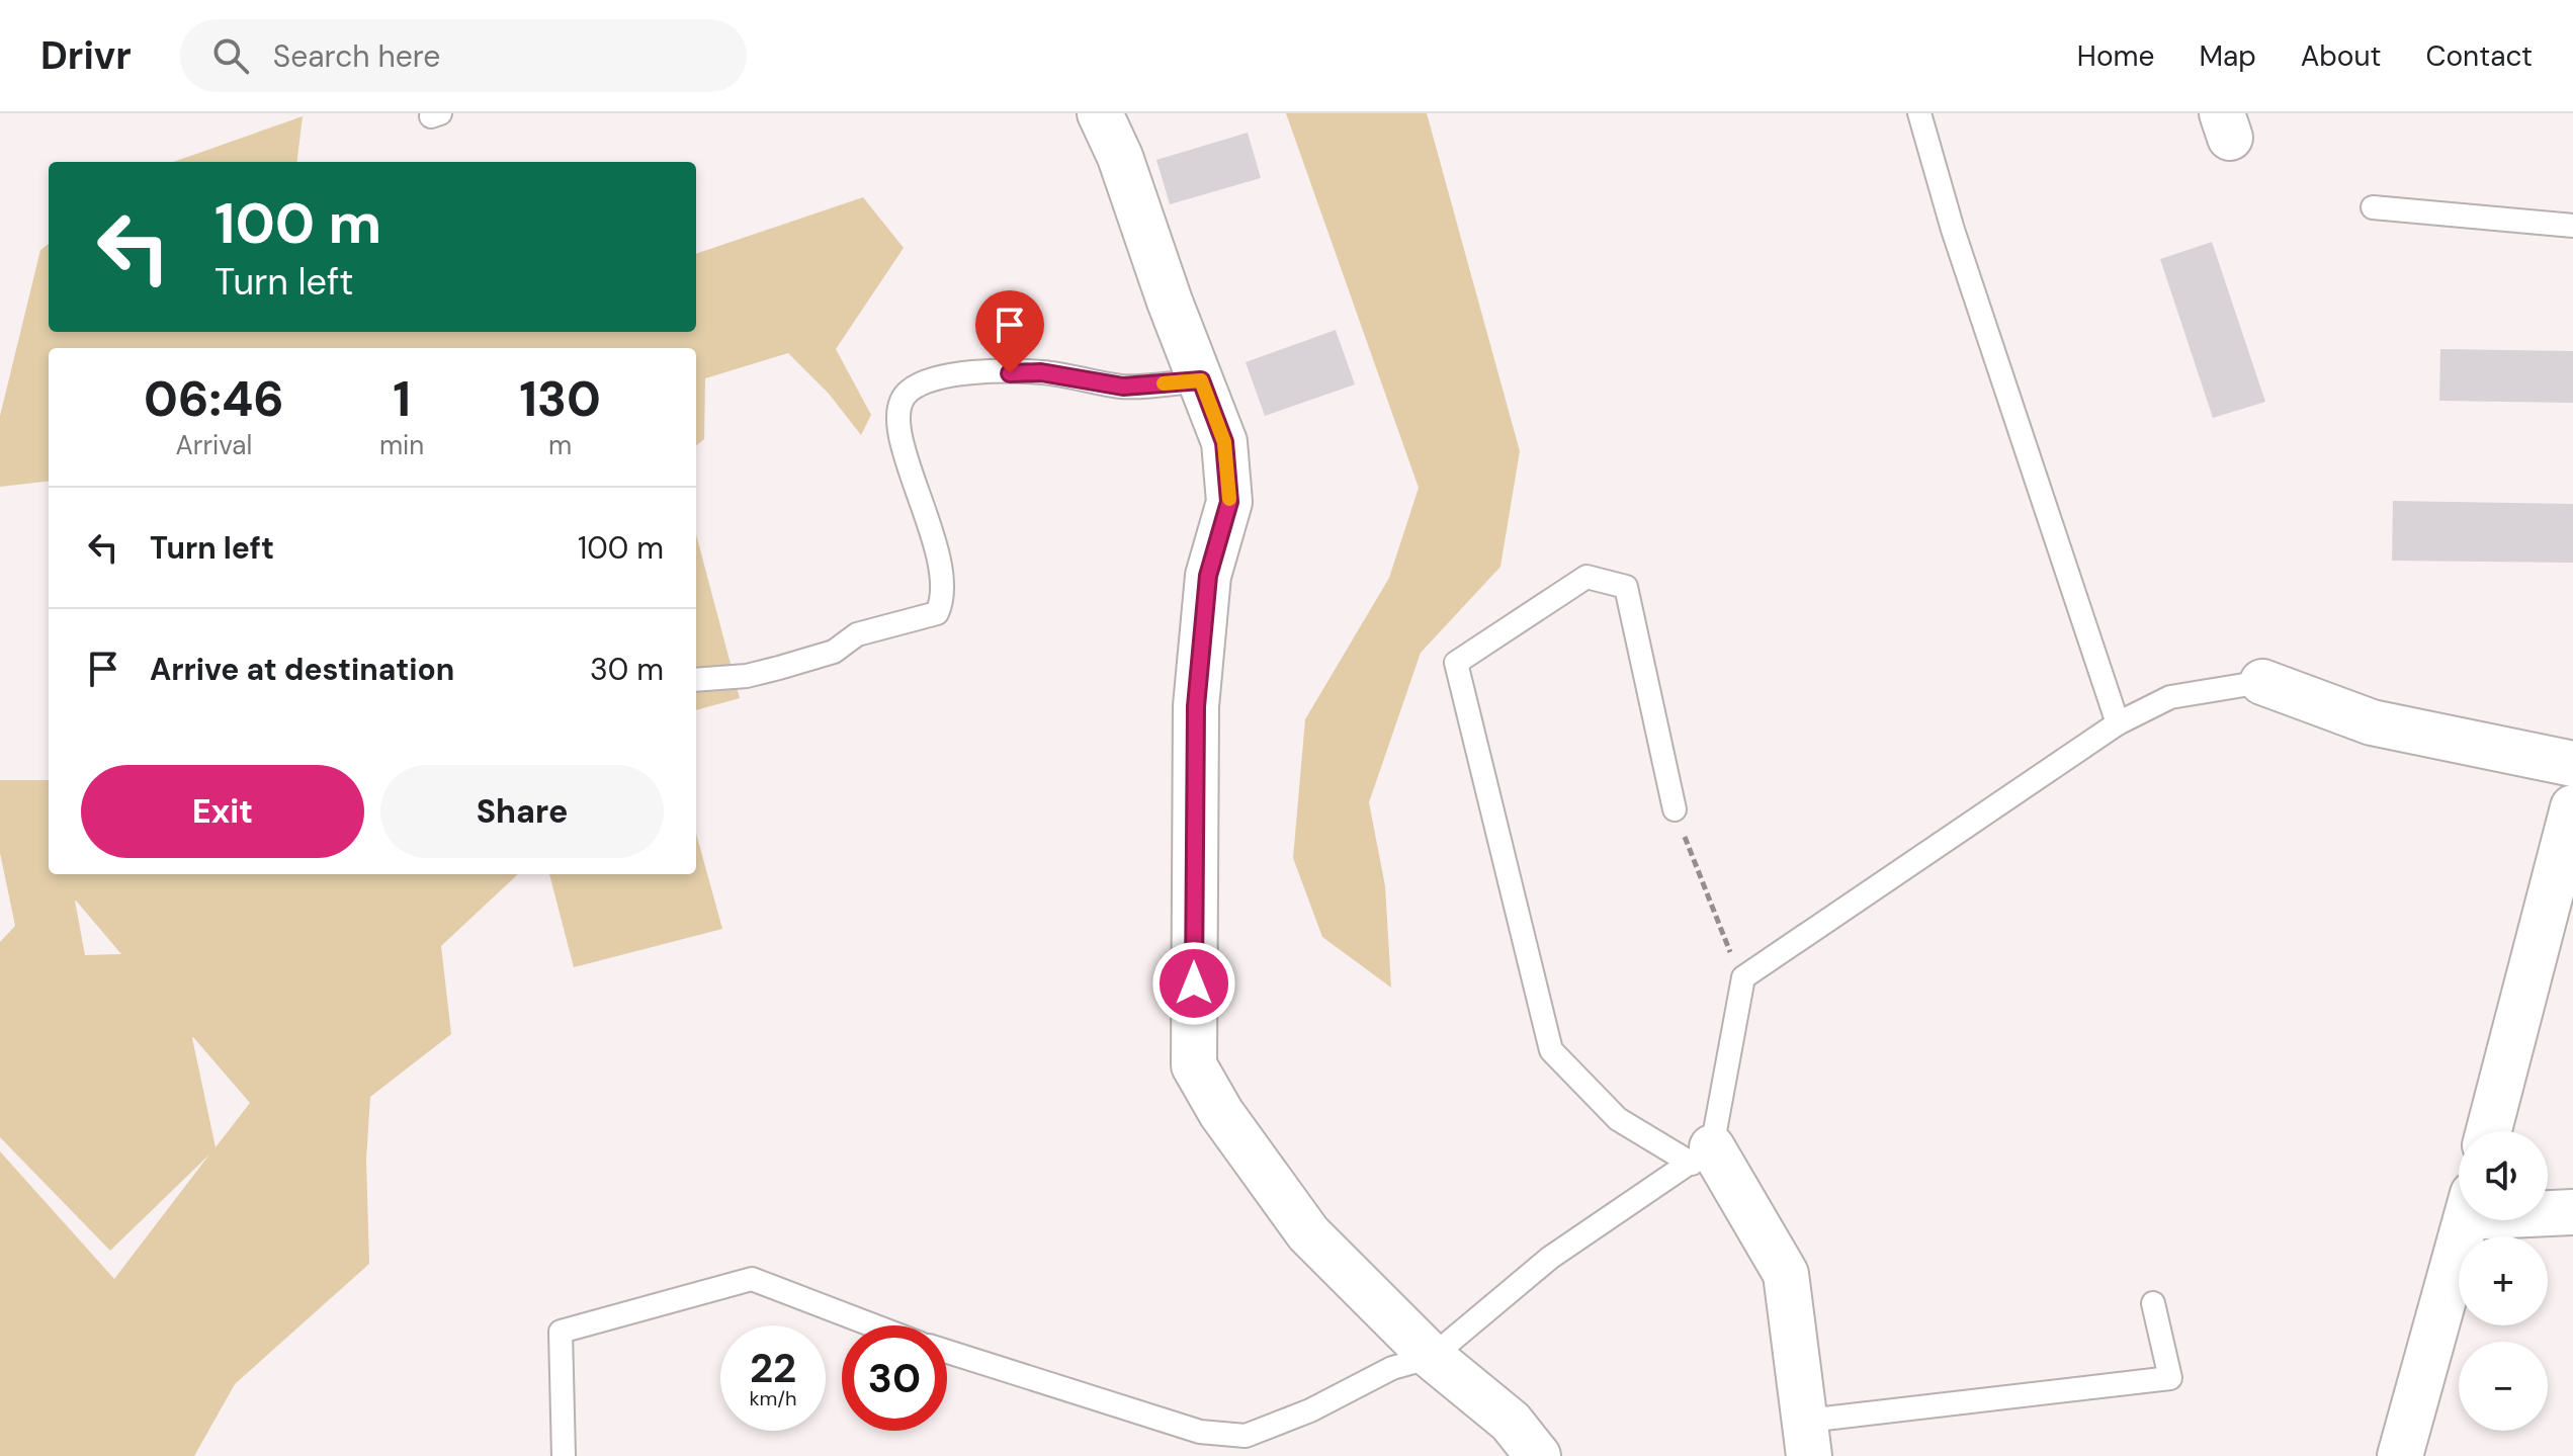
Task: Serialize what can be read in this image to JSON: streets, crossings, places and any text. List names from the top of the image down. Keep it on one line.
{"page":{"header":"Drivr","search":"Search here","nav":["Home","Map","About","Contact"],"turn":["100 m","Turn left"],"eta":["06:46","Arrival","1","min","130","m"],"list":[{"name":"Turn left","value":"100 m"},{"name":"Arrive at destination","value":"30 m"}],"buttons":["Exit","Share"],"map_buttons":["+","−"],"speed":"22 km/h","limit":"30"}}
